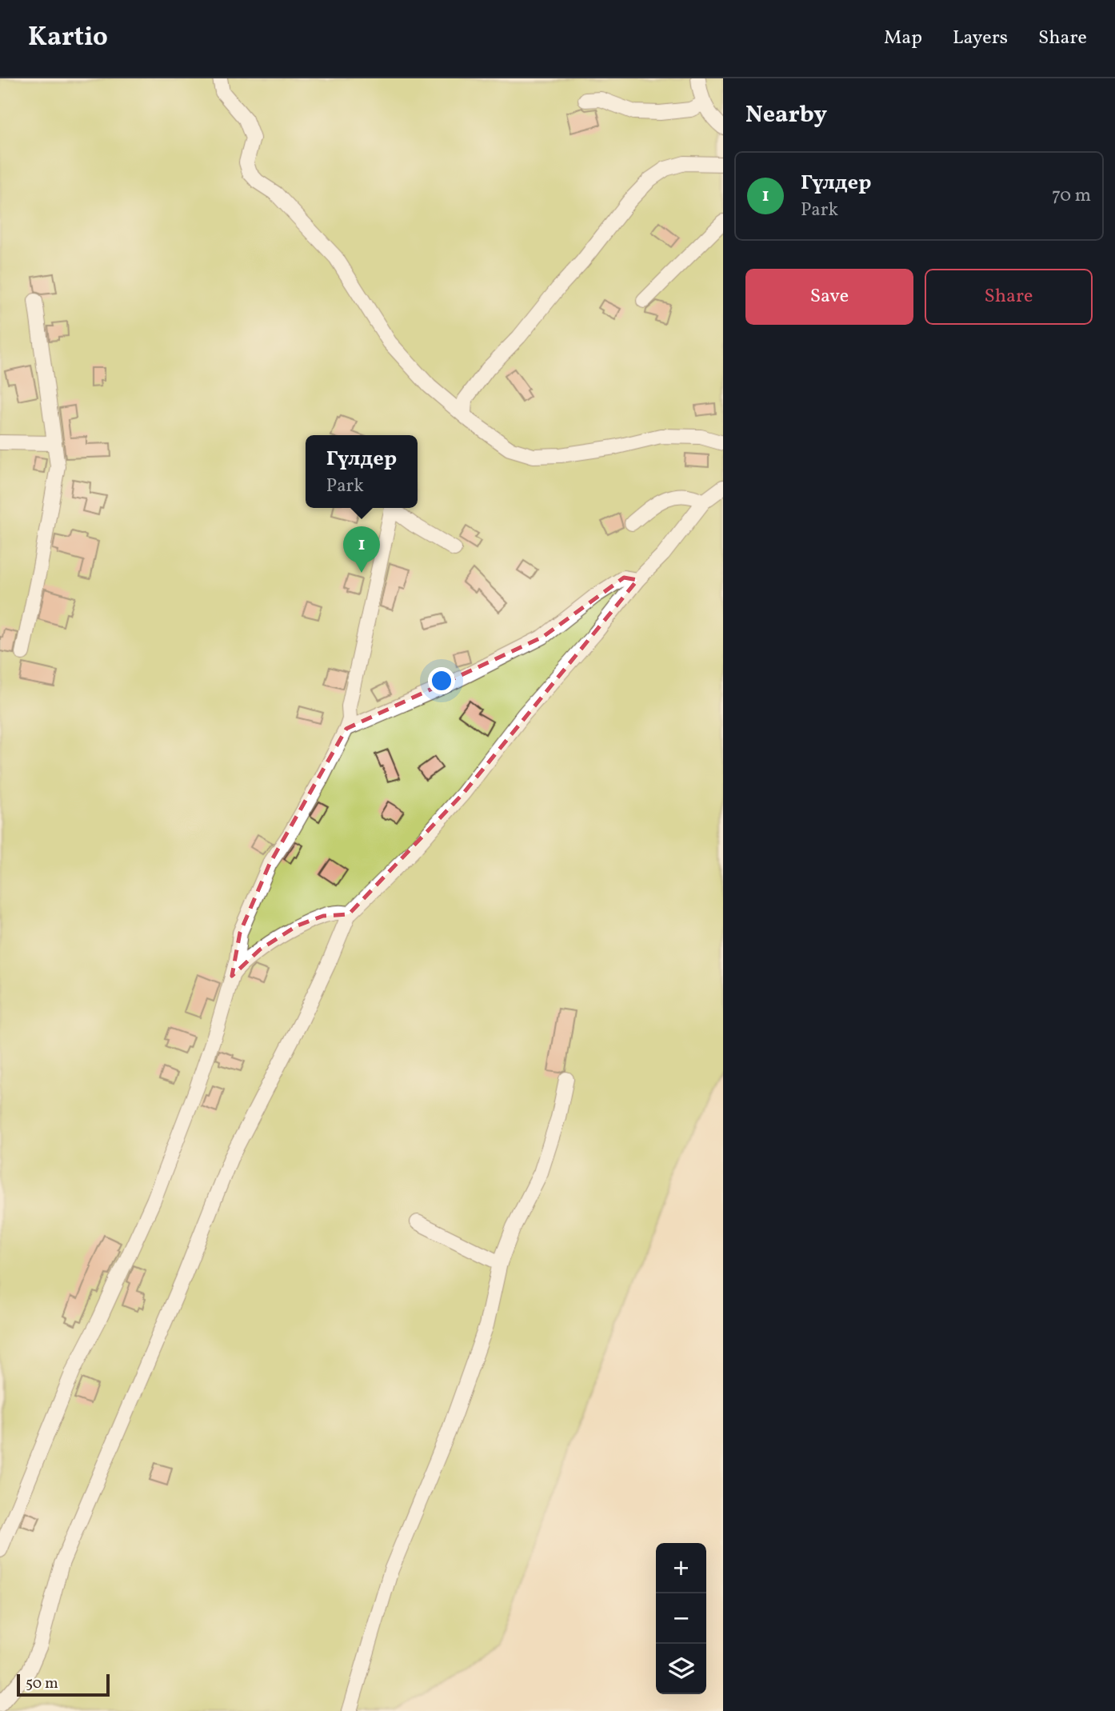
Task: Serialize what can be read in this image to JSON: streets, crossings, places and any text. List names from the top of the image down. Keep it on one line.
{"scale_bar":"50 m","page":{"header":"Kartio","nav":["Map","Layers","Share"],"heading":"Nearby","list":[{"mark":"1","name":"Гүлдер","note":"Park","value":"70 m"}],"buttons":["Save","Share"],"popup":["Гүлдер","Park"],"pins":"1","map_buttons":["+","−"],"scale":"50 m"}}
